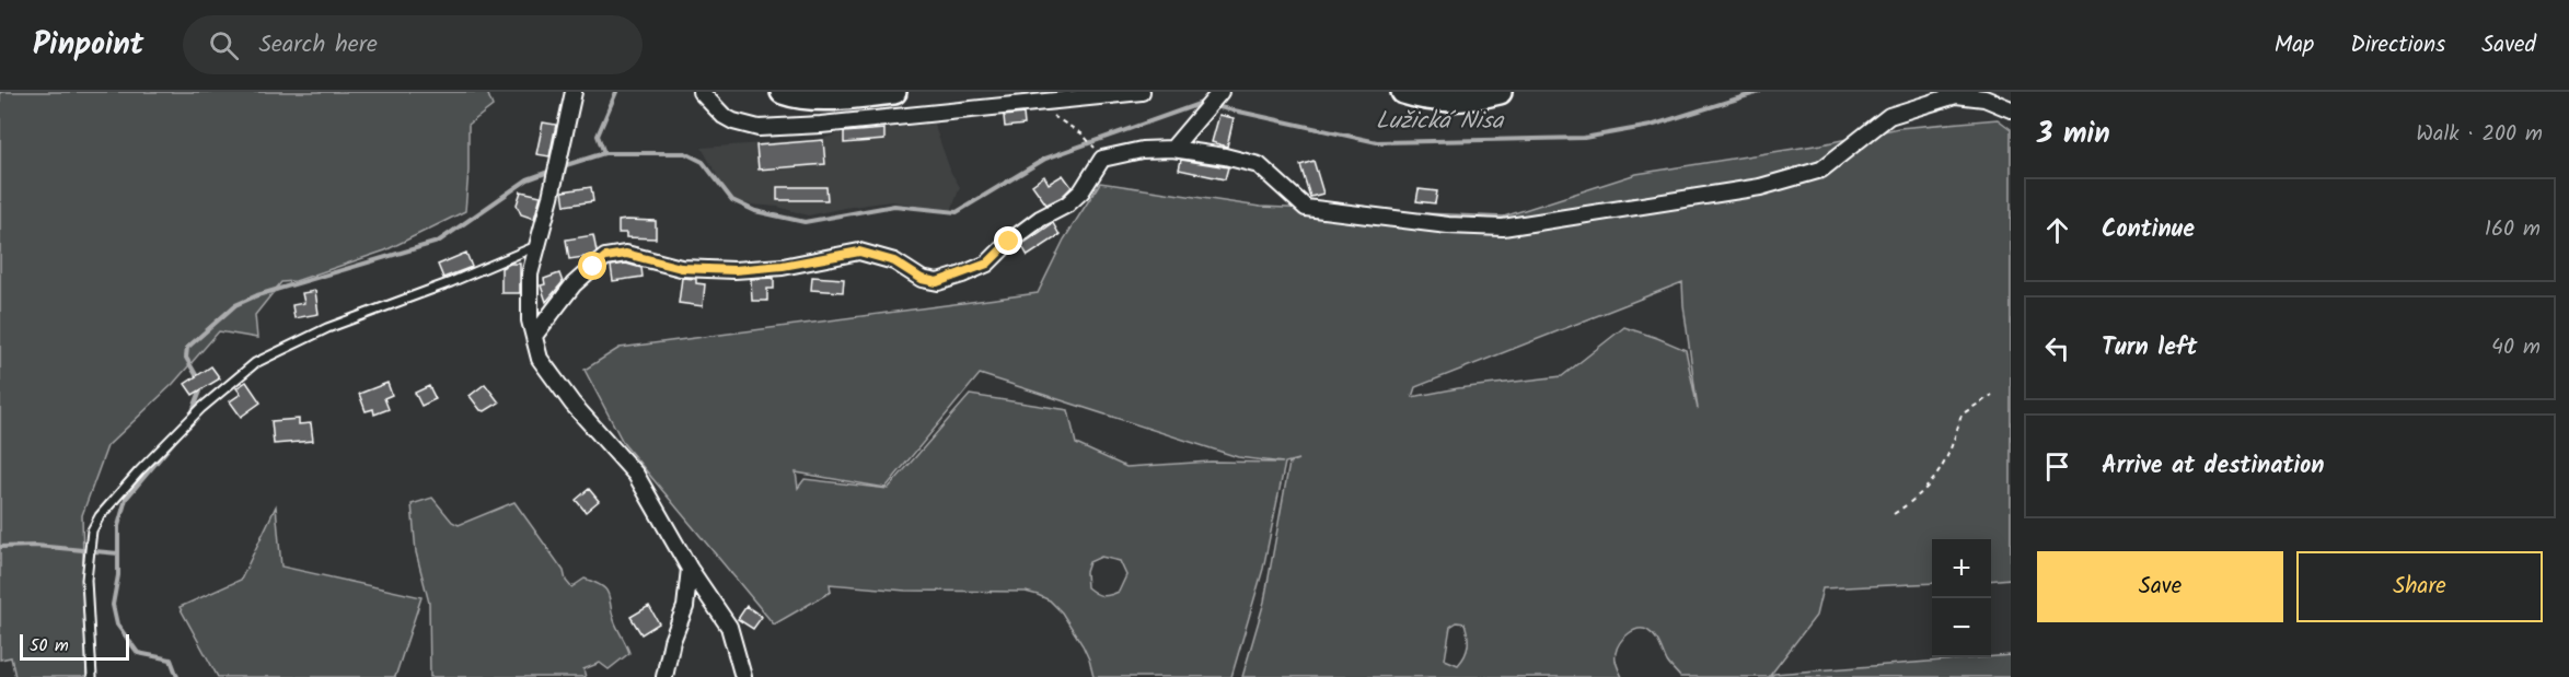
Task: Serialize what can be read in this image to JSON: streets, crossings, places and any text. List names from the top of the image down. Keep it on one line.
{"water":["Lužická Nisa"],"scale_bar":"50 m","page":{"header":"Pinpoint","search":"Search here","nav":["Map","Directions","Saved"],"heading":["3 min","Walk · 200 m"],"list":[["Continue","160 m"],["Turn left","40 m"],"Arrive at destination"],"buttons":["Save","Share"],"map_buttons":["+","−"],"scale":"50 m"}}
